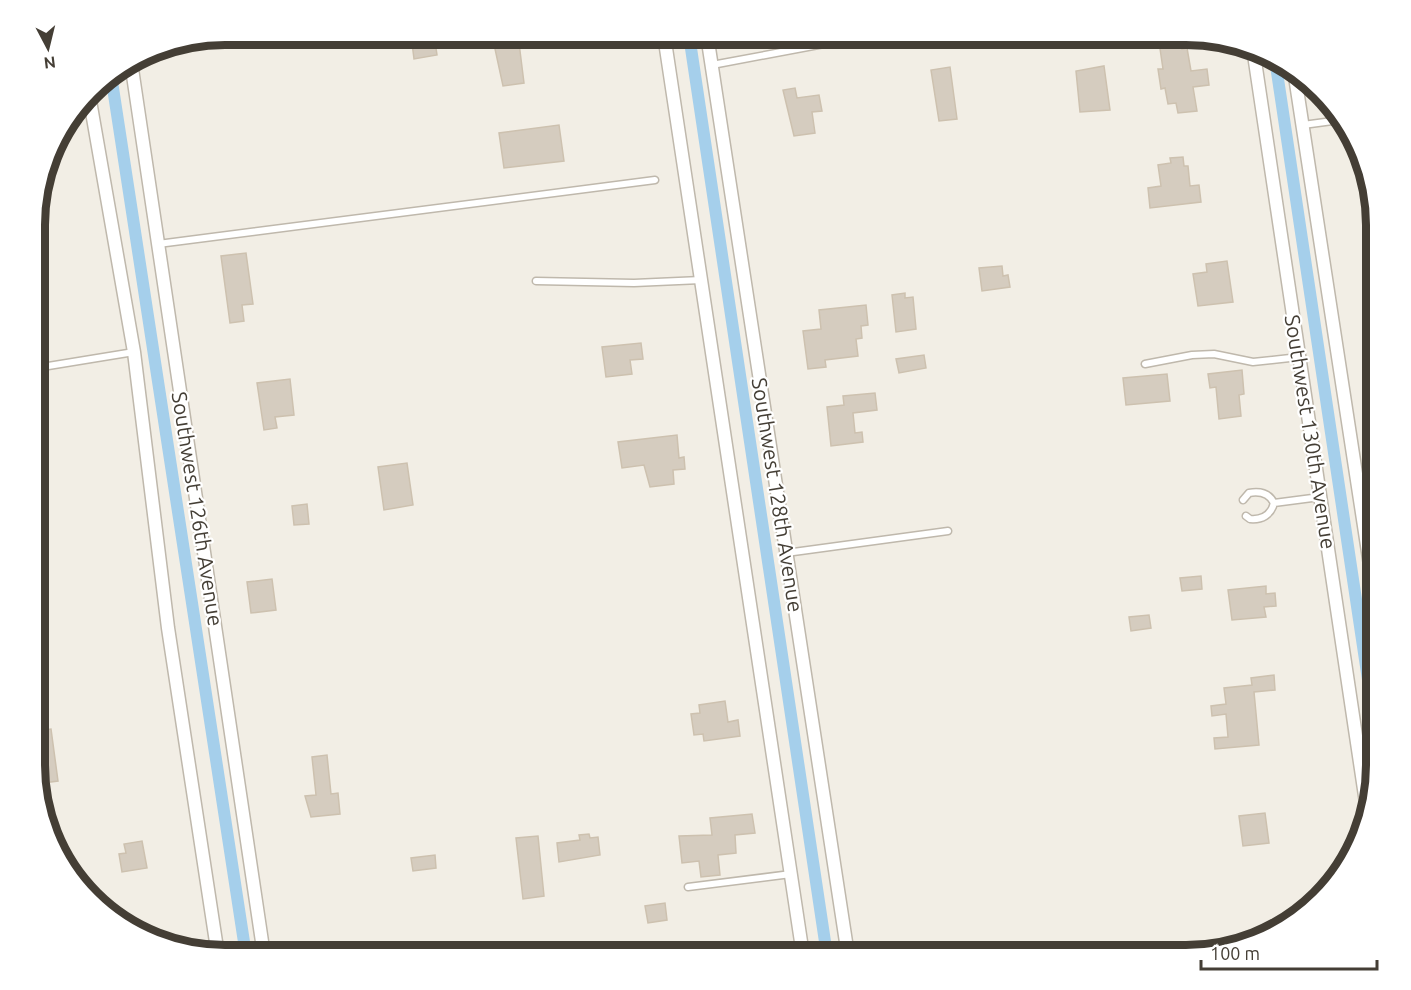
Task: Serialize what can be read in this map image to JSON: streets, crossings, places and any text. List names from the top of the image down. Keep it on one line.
{"streets":{"street":["Southwest 130th Avenue","Southwest 128th Avenue","Southwest 126th Avenue"]},"scale_bar":"100 m","north":"bottom"}
